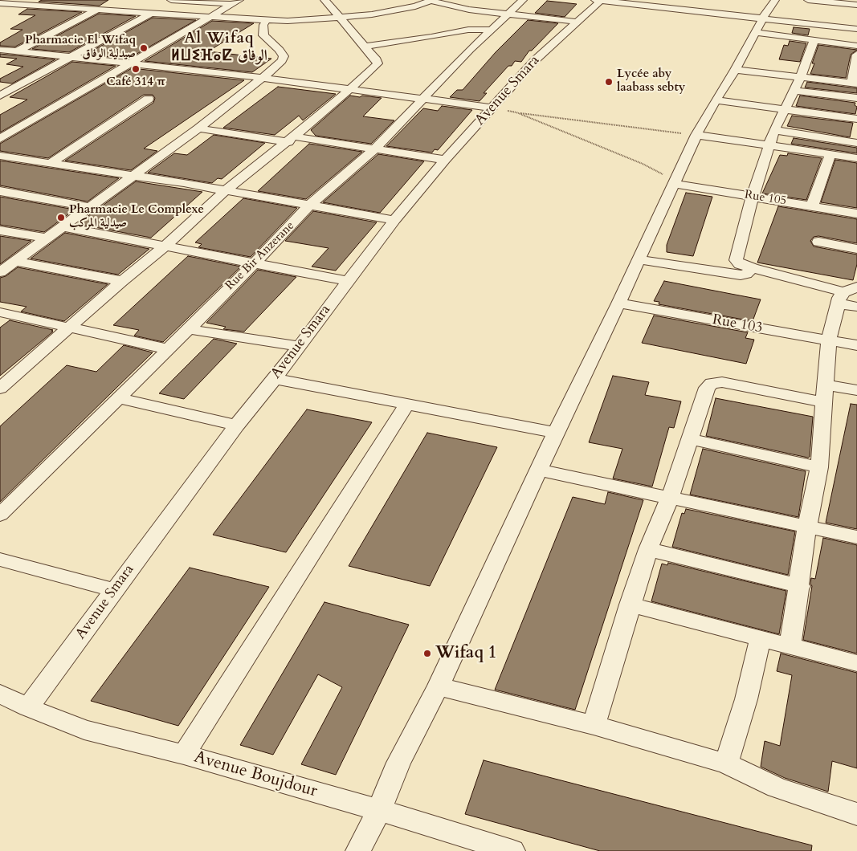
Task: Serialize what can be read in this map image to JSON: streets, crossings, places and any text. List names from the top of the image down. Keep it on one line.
{"streets":{"street":["Avenue Smara","Rue 105","Rue Bir Anzerane","Rue 103","Avenue Boujdour"]},"crossings":[["Avenue Smara","Avenue Boujdour"]],"districts":["Al Wifaq ⵍⵡⵉⴼⴰⵇ الوفاق"],"places":["Pharmacie El Wifaq صيدلية الوفاق","Café 314 π","Lycée aby laabass sebty","Pharmacie Le Complexe صيدلية المركب","Wifaq 1"]}
